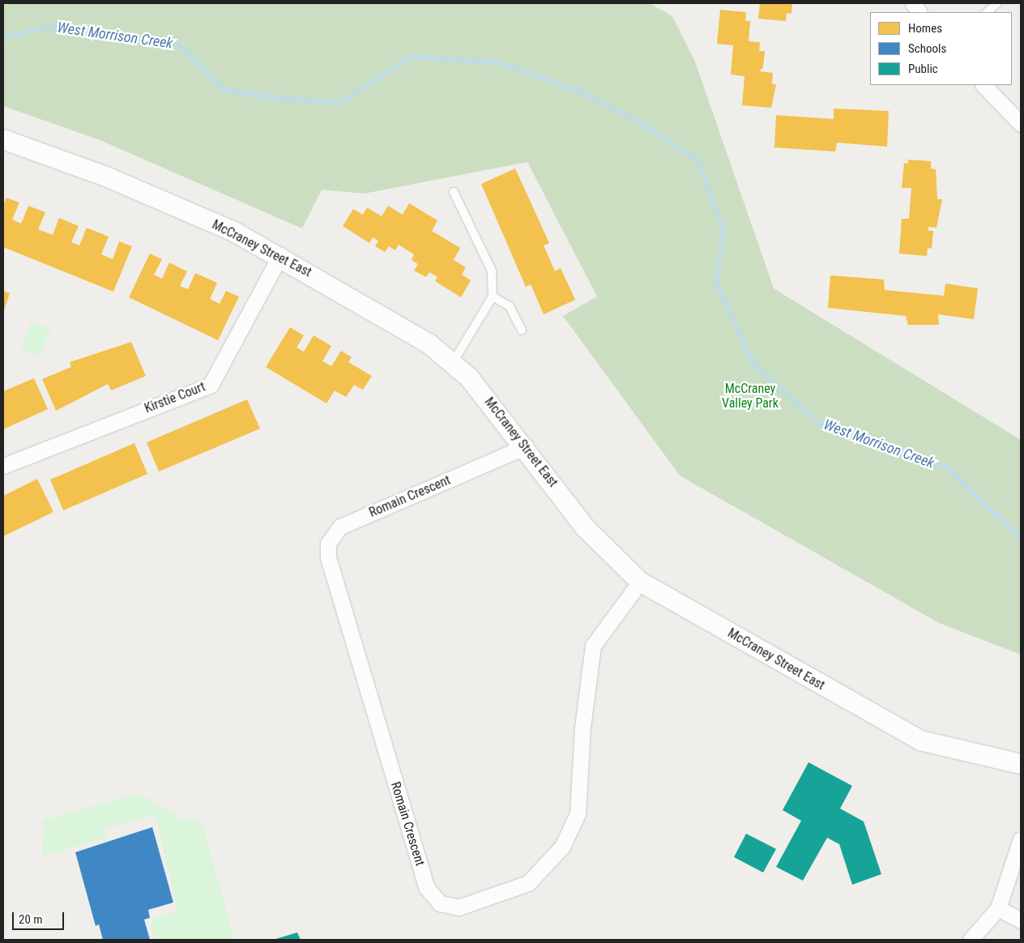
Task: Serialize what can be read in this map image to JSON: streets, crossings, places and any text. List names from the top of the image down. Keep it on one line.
{"streets":{"street":["McCraney Street East","Kirstie Court","Romain Crescent"]},"crossings":[["McCraney Street East","Kirstie Court"],["McCraney Street East","Romain Crescent"]],"water":["West Morrison Creek"],"parks":["McCraney Valley Park"],"legend":["Homes","Schools","Public"],"scale_bar":"20 m"}
